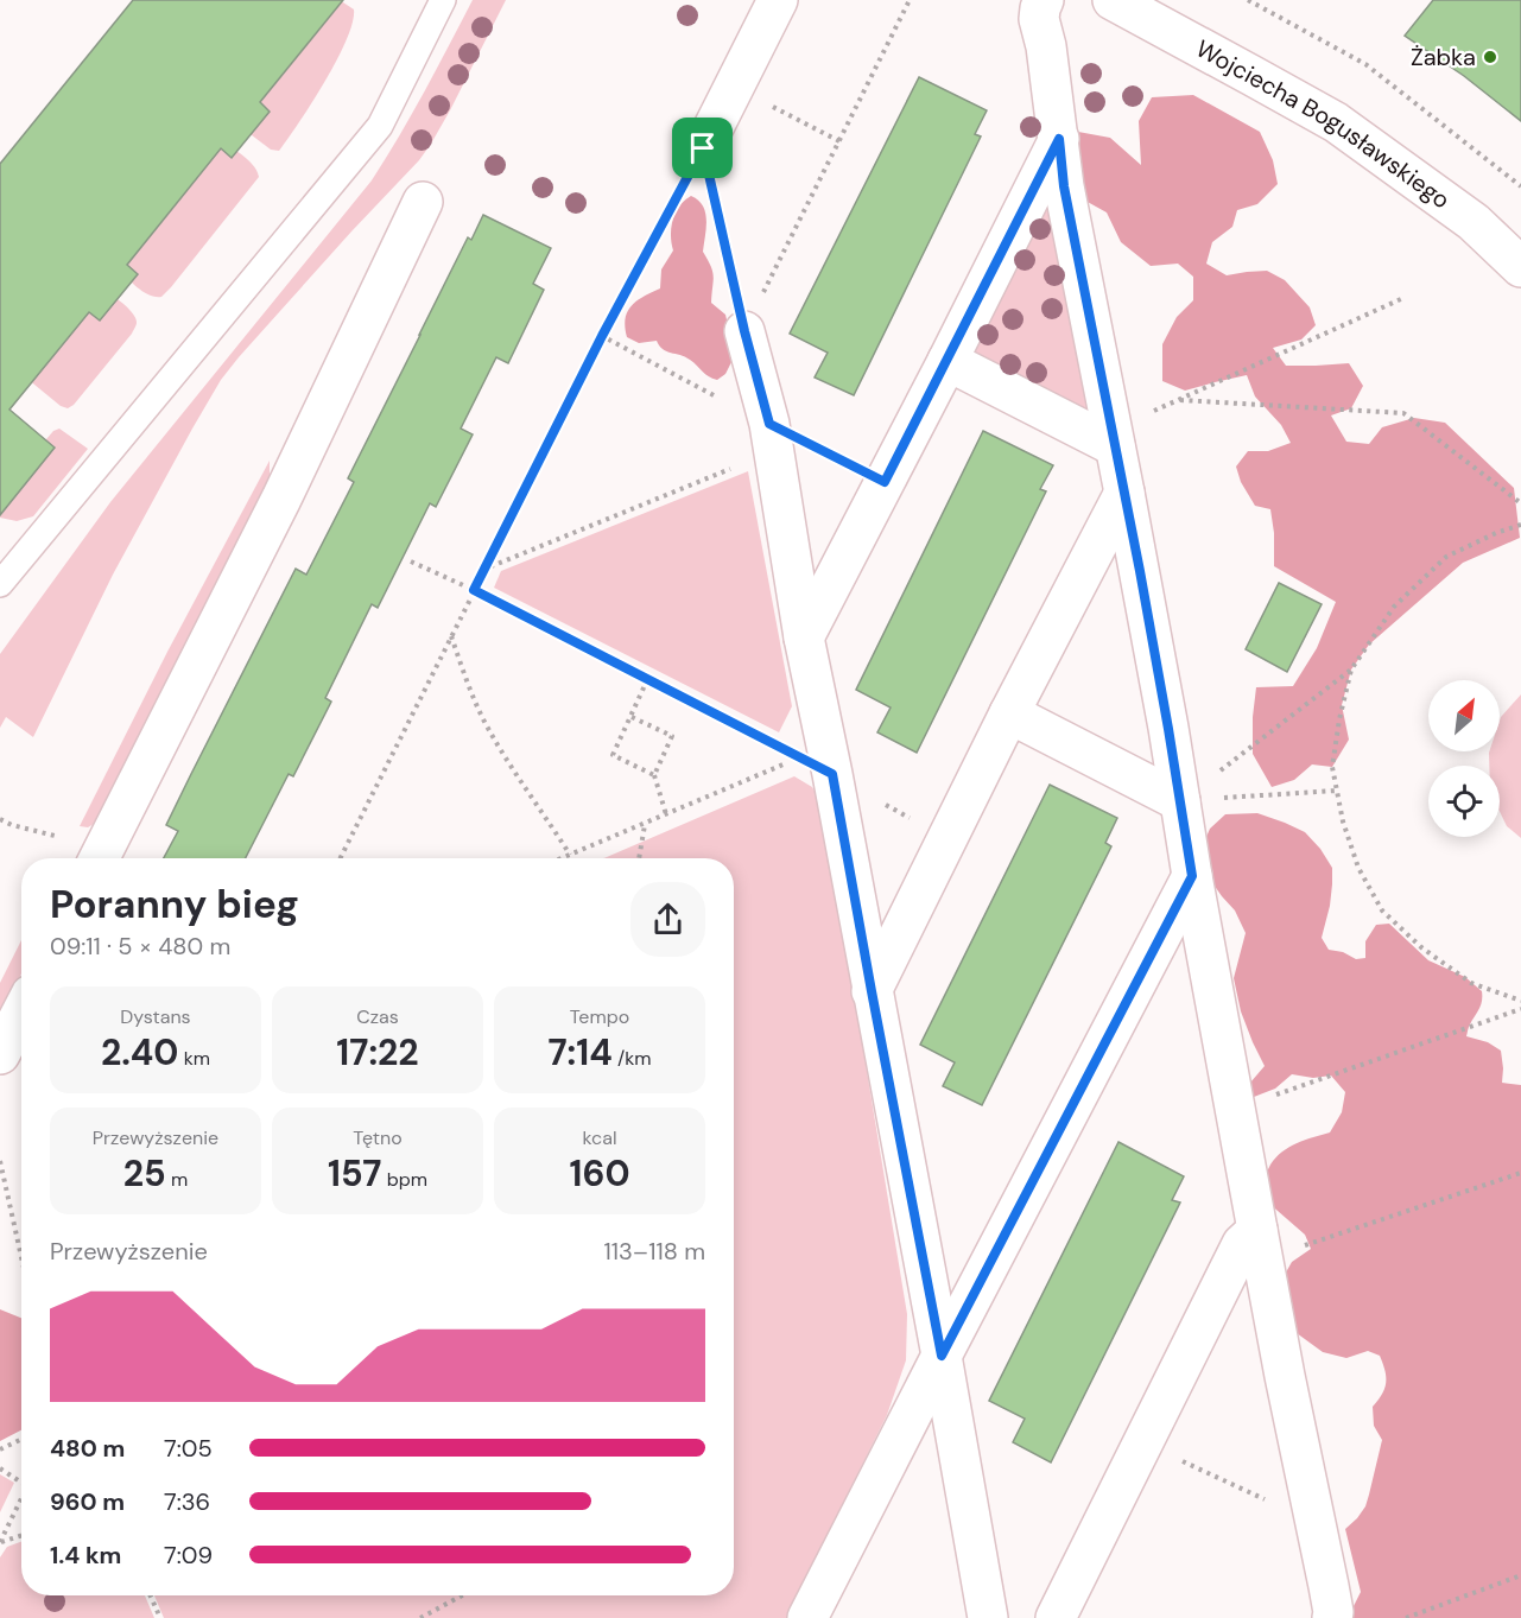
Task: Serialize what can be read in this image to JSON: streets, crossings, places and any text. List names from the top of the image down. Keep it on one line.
{"streets":{"street":["Wojciecha Bogusławskiego"]},"places":["Żabka"],"north":"top right","page":{"heading":["Poranny bieg","09:11 · 5 × 480 m"],"stats":[["Dystans","2.40 km"],["Czas","17:22"],["Tempo","7:14 /km"],["Przewyższenie","25 m"],["Tętno","157 bpm"],["kcal","160"]],"chart":["Przewyższenie","113–118 m"],"list":[{"name":"480 m","note":"7:05"},{"name":"960 m","note":"7:36"},{"name":"1.4 km","note":"7:09"}]}}
